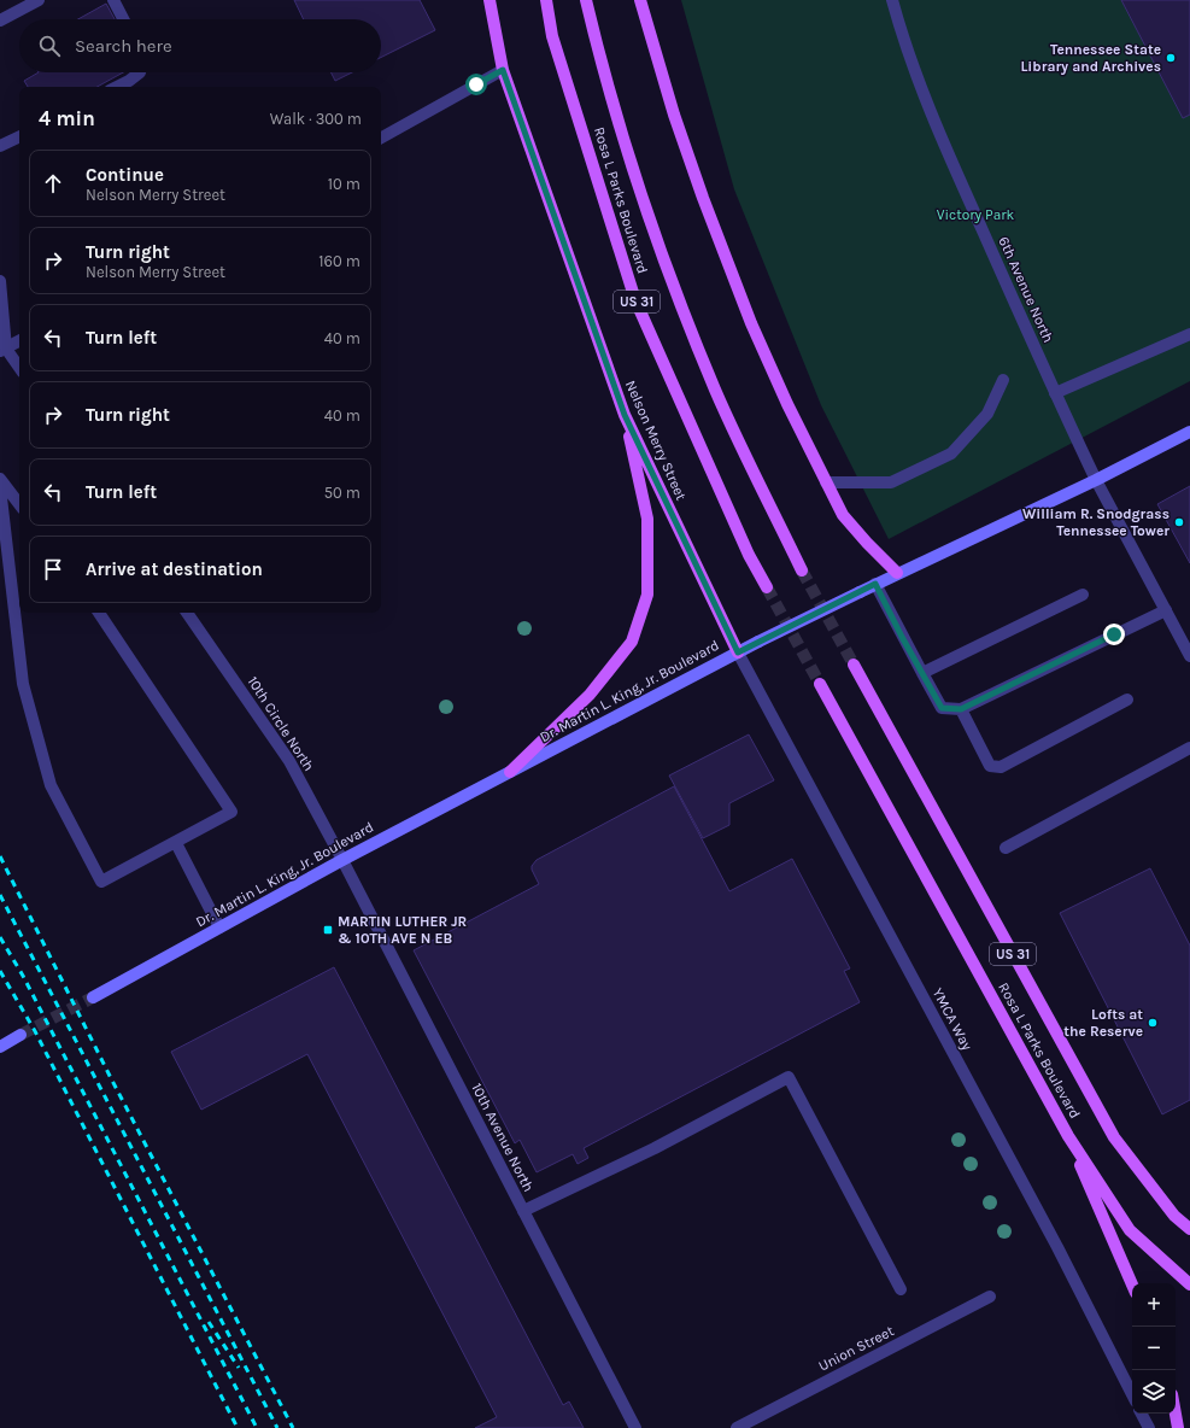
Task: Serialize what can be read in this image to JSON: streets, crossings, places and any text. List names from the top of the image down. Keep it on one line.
{"streets":{"main road":["Rosa L Parks Boulevard","US 31","Nelson Merry Street","Dr. Martin L. King, Jr. Boulevard"],"street":["6th Avenue North","10th Circle North","YMCA Way","10th Avenue North","Union Street"]},"crossings":[["6th Avenue North","Dr. Martin L. King, Jr. Boulevard"],["Nelson Merry Street","Dr. Martin L. King, Jr. Boulevard"],["Nelson Merry Street","YMCA Way"],["Dr. Martin L. King, Jr. Boulevard","10th Circle North"],["Dr. Martin L. King, Jr. Boulevard","YMCA Way"],["Dr. Martin L. King, Jr. Boulevard","10th Avenue North"],["10th Circle North","10th Avenue North"]],"parks":["Victory Park"],"places":{"other":["Tennessee State Library and Archives","William R. Snodgrass Tennessee Tower","Lofts at the Reserve"],"transit":["MARTIN LUTHER JR & 10TH AVE N EB"]},"page":{"search":"Search here","heading":["4 min","Walk · 300 m"],"list":[["Continue","Nelson Merry Street","10 m"],["Turn right","Nelson Merry Street","160 m"],["Turn left","40 m"],["Turn right","40 m"],["Turn left","50 m"],"Arrive at destination"],"map_buttons":["+","−"]}}
